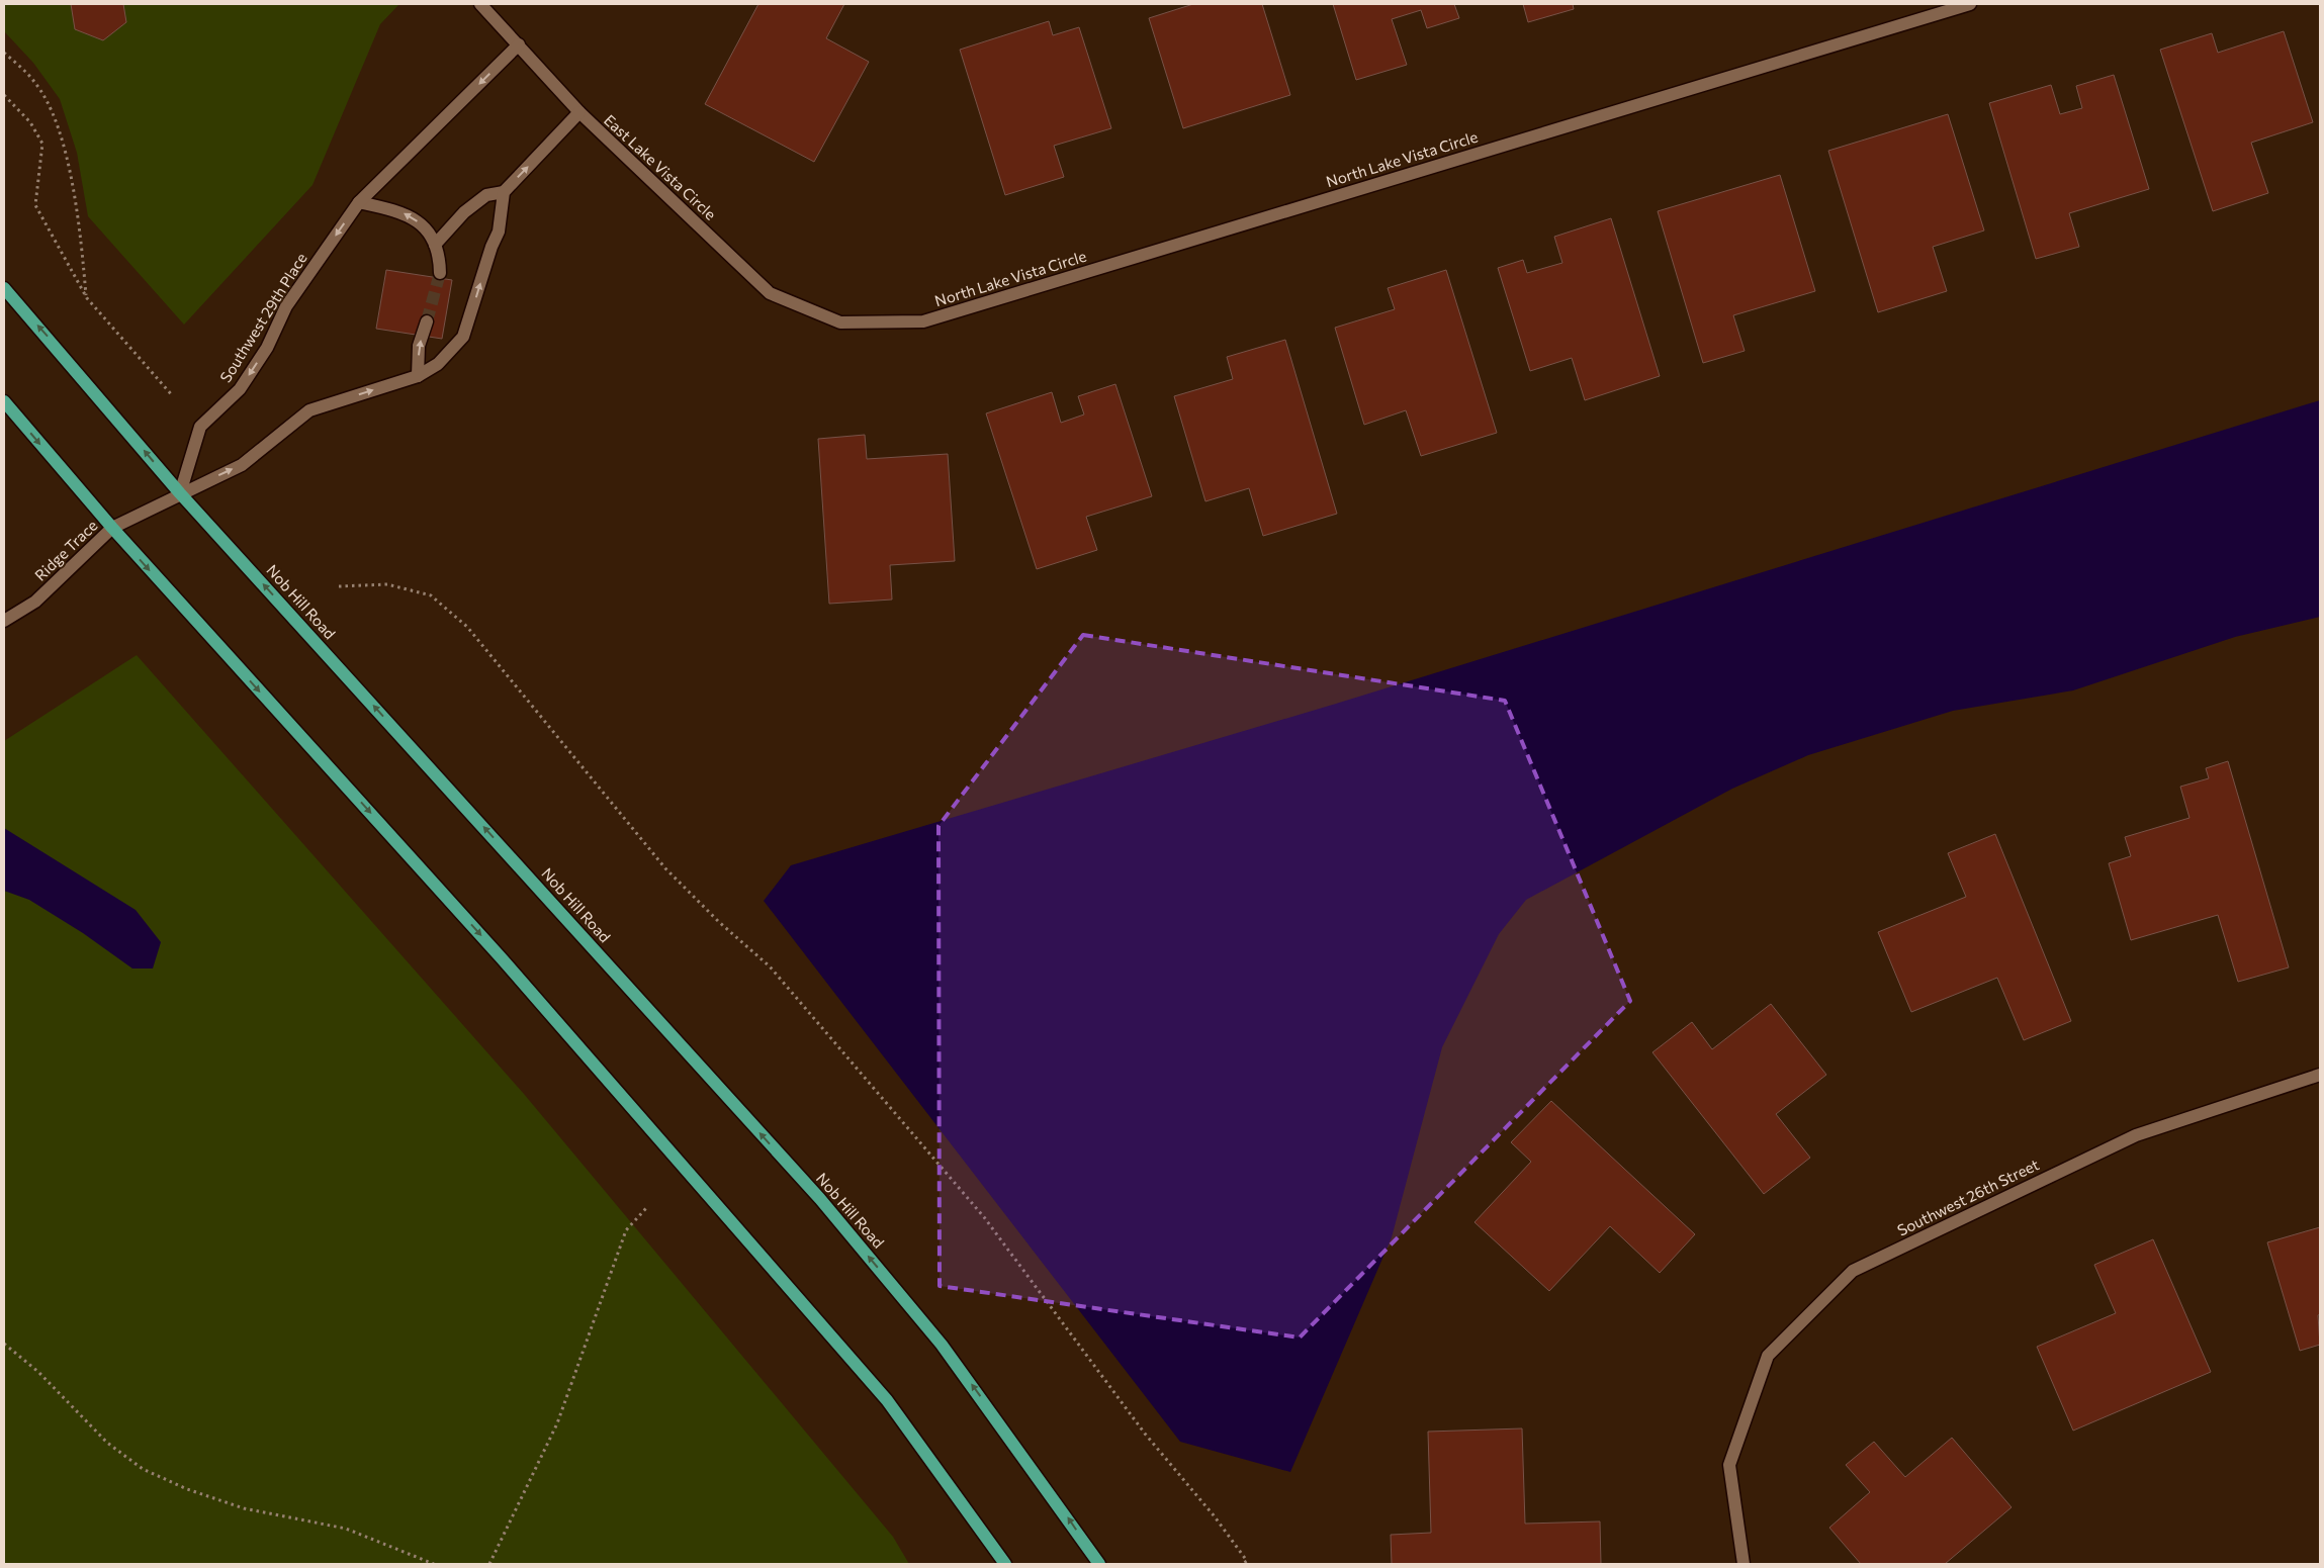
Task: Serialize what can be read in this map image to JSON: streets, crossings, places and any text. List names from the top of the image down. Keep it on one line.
{"streets":{"main road":["Nob Hill Road"],"street":["North Lake Vista Circle","East Lake Vista Circle","Southwest 29th Place","Ridge Trace","Southwest 26th Street"]},"crossings":[["North Lake Vista Circle","East Lake Vista Circle"],["East Lake Vista Circle","Southwest 29th Place"],["Southwest 29th Place","Ridge Trace"],["Southwest 29th Place","Nob Hill Road"],["Ridge Trace","Nob Hill Road"]]}
